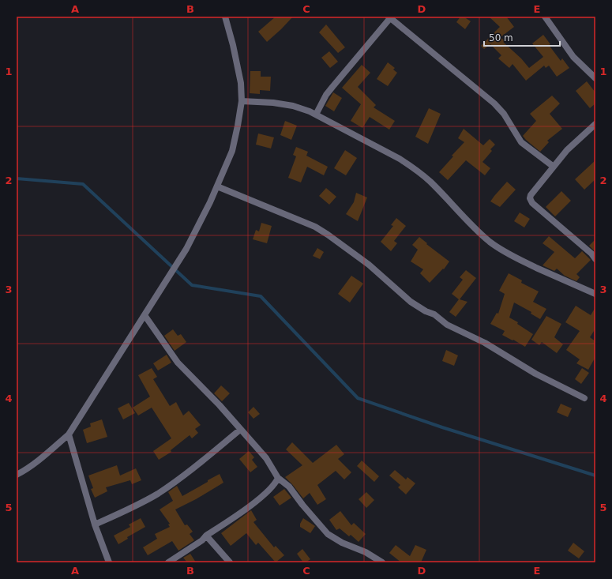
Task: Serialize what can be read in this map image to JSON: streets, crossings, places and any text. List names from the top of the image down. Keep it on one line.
{"scale_bar":"50 m","grid":{"columns":["A","B","C","D","E"],"rows":["1","2","3","4","5"]}}
